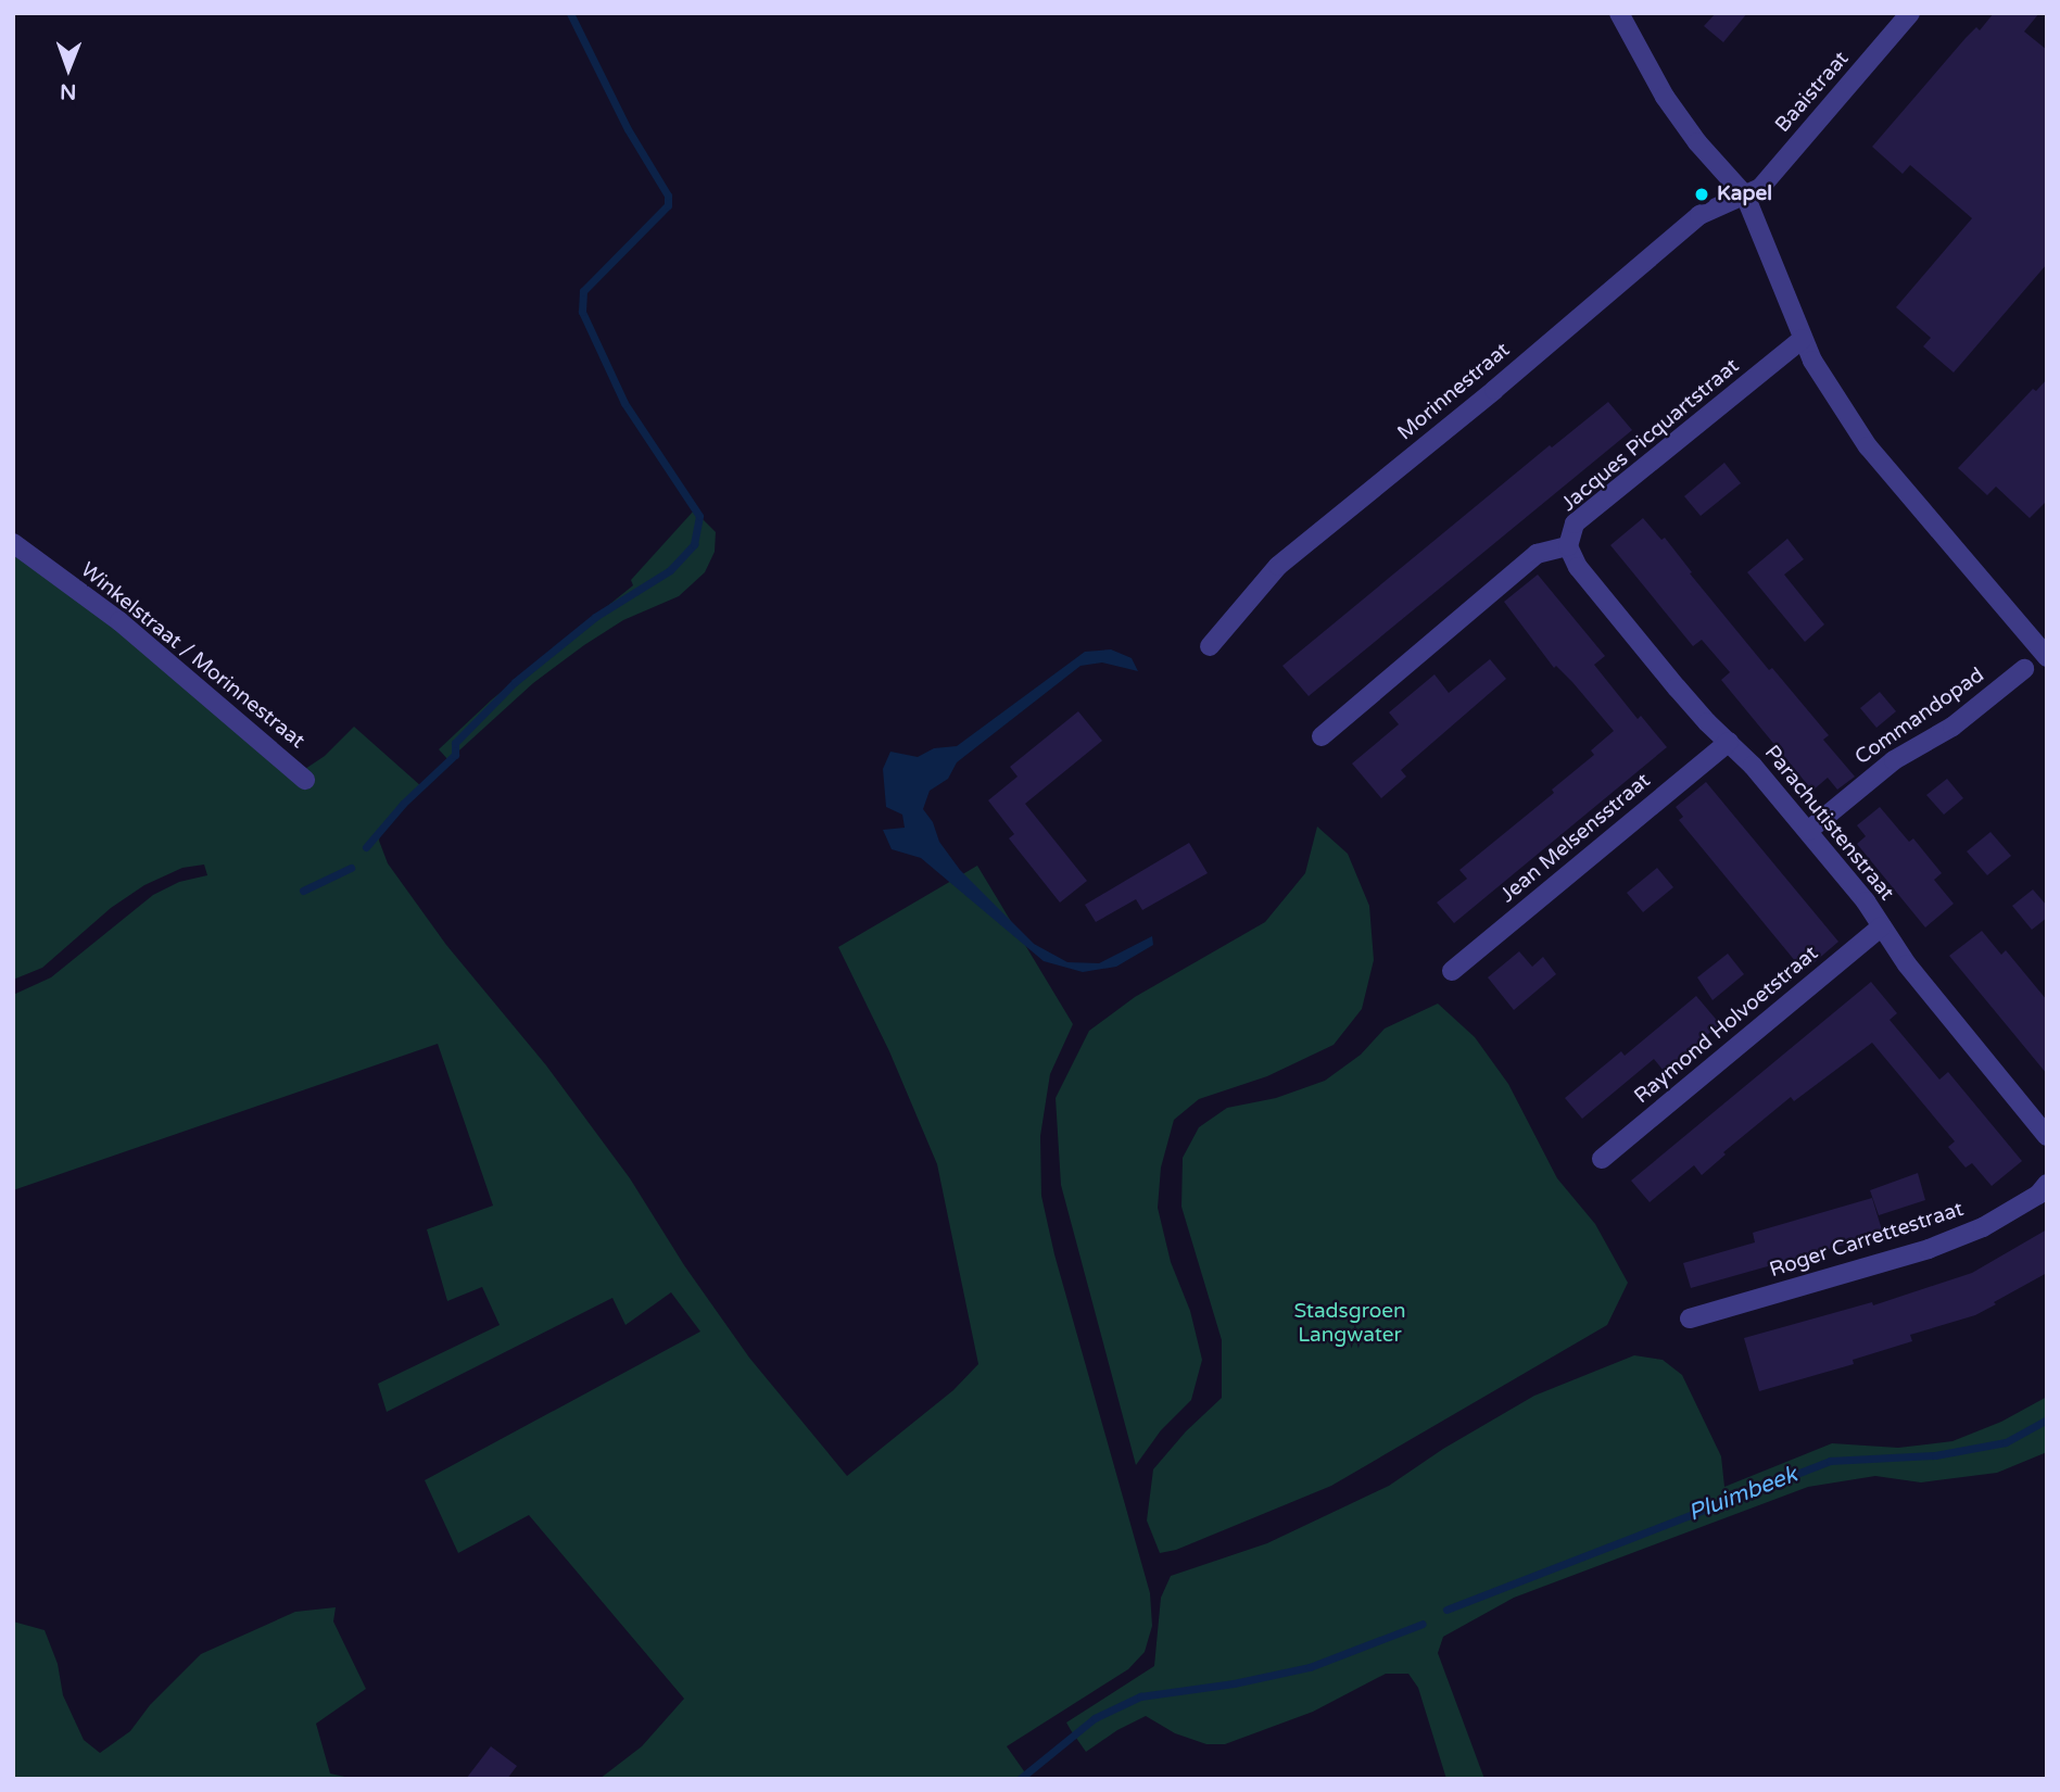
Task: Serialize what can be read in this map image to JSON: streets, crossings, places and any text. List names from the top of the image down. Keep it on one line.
{"streets":{"street":["Baaistraat","Morinnestraat","Jacques Picquartstraat","Winkelstraat / Morinnestraat","Commandopad","Parachutistenstraat","Jean Melsensstraat","Raymond Holvoetstraat","Roger Carrettestraat"]},"crossings":[["Baaistraat","Morinnestraat"],["Jacques Picquartstraat","Parachutistenstraat"],["Commandopad","Parachutistenstraat"],["Parachutistenstraat","Jean Melsensstraat"],["Parachutistenstraat","Raymond Holvoetstraat"]],"water":["Pluimbeek"],"parks":["Stadsgroen Langwater"],"places":["Kapel"],"north":"bottom"}
